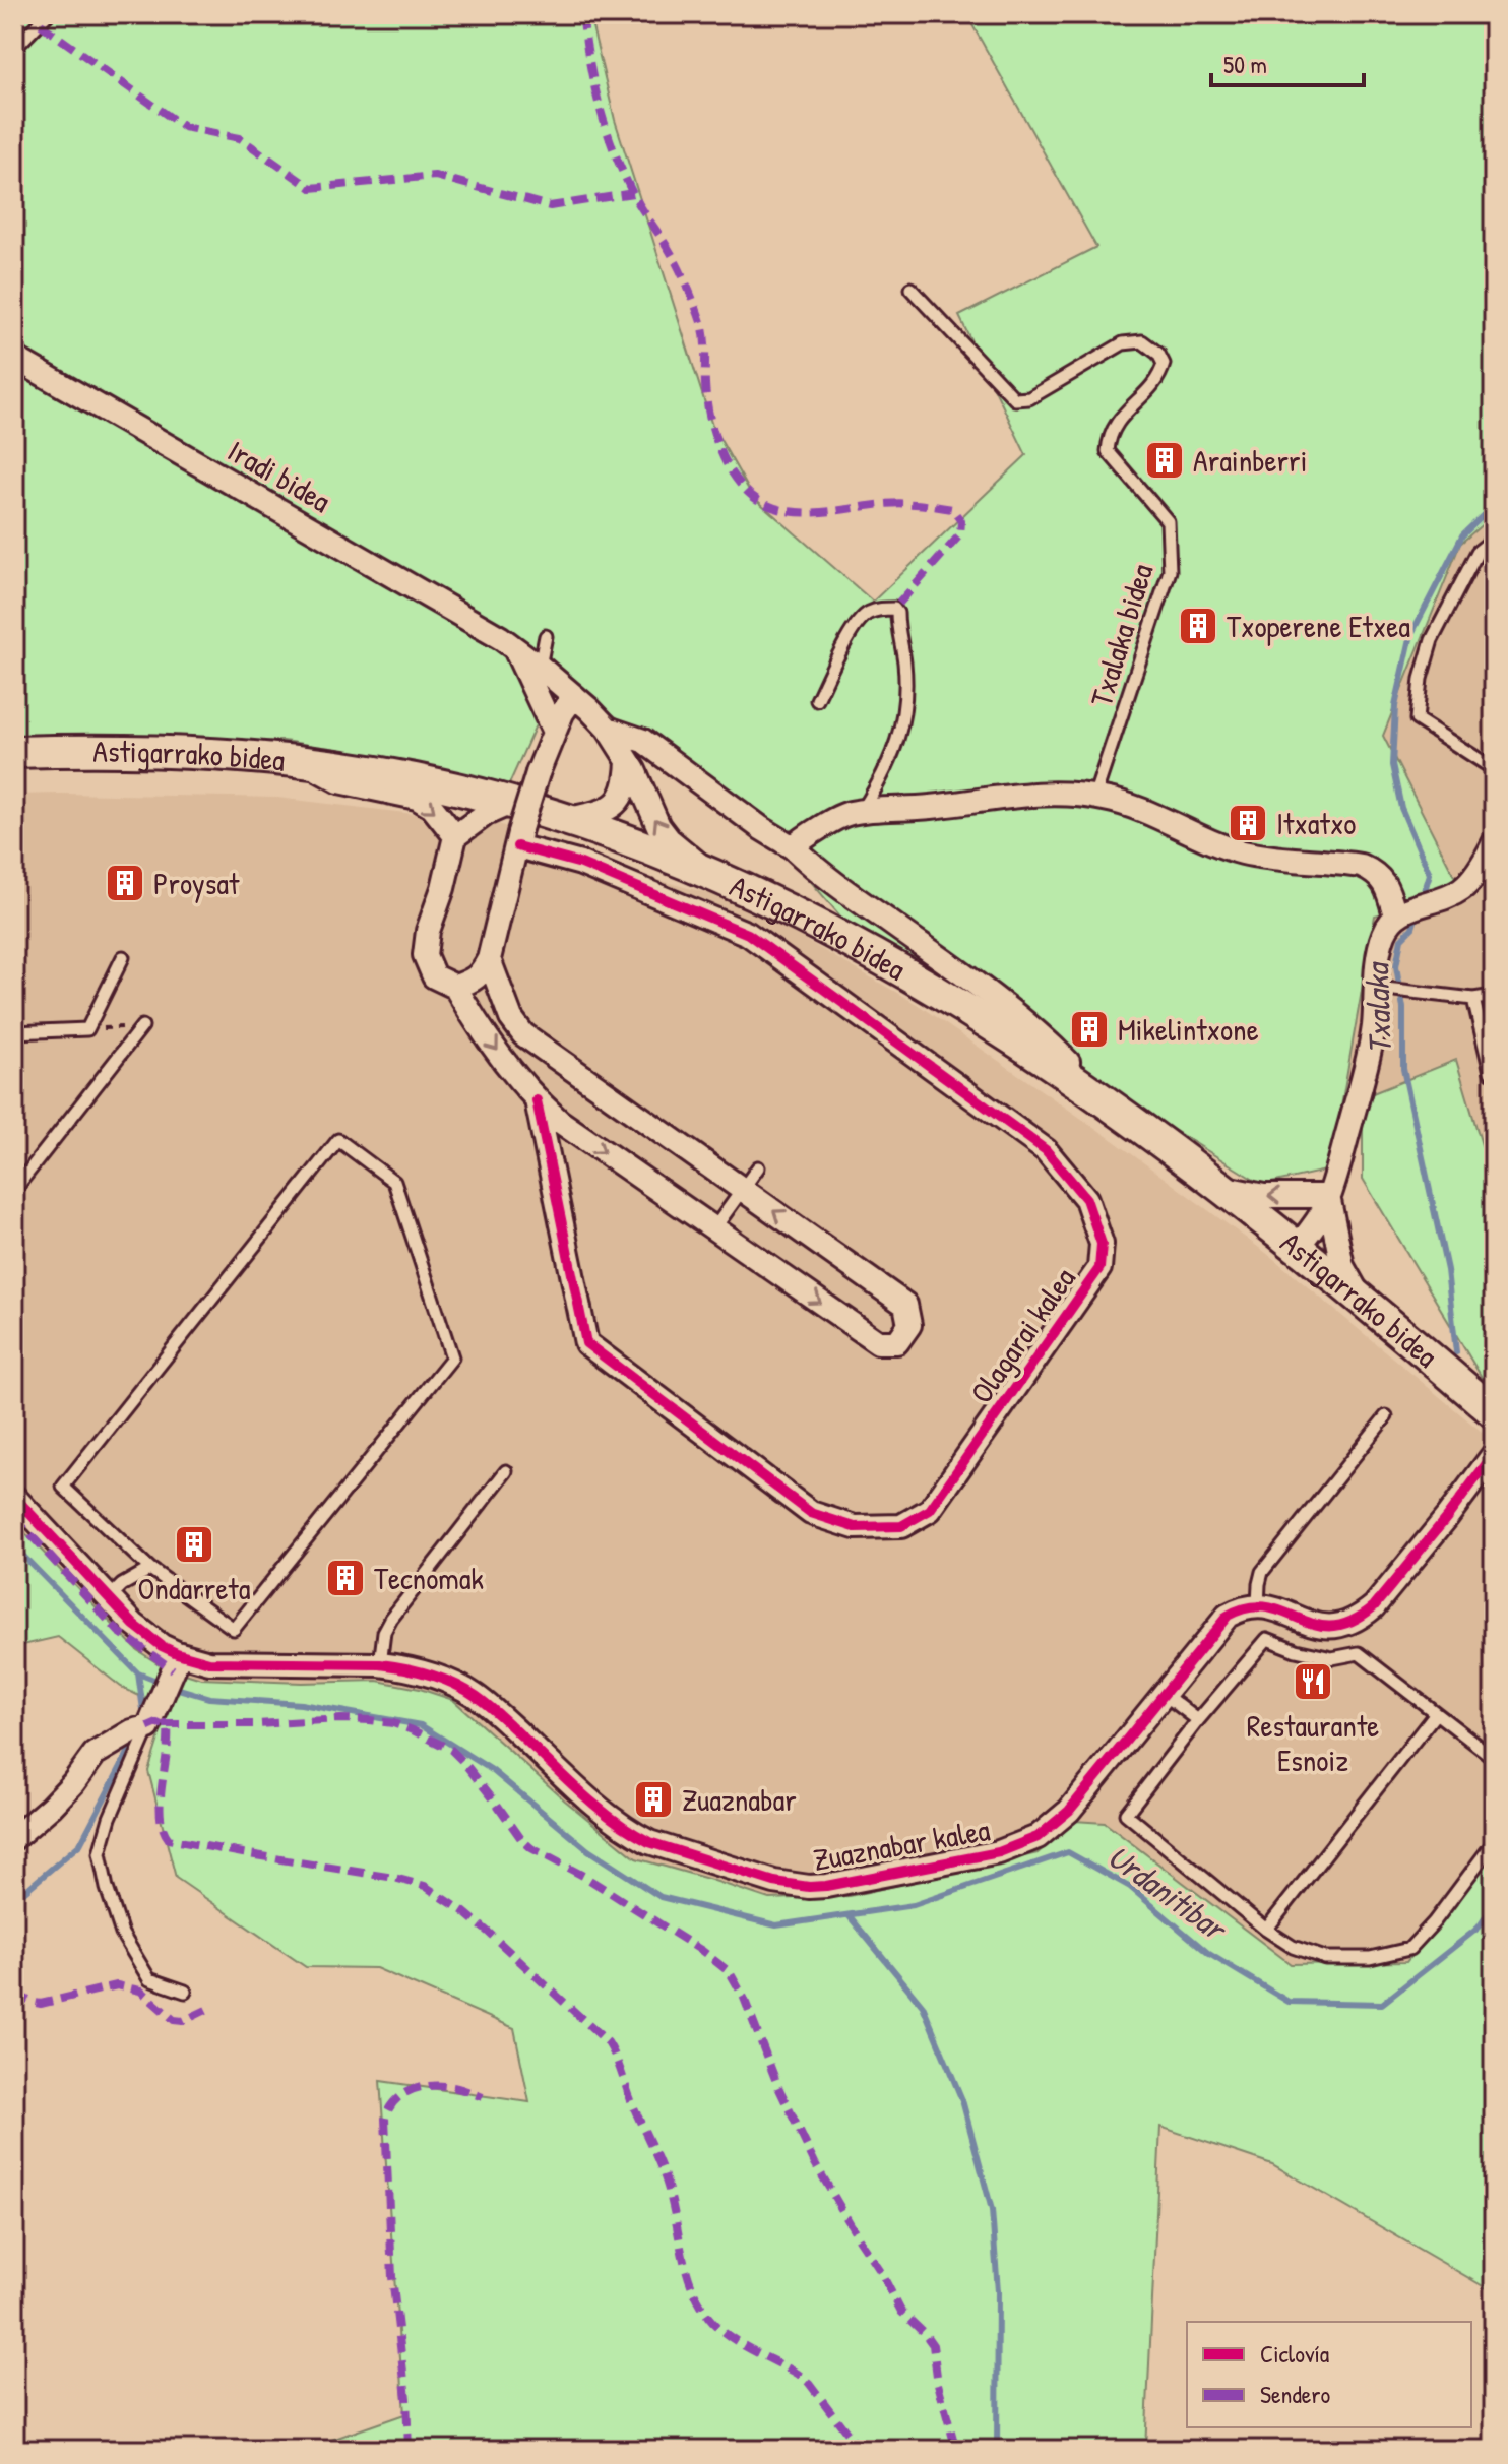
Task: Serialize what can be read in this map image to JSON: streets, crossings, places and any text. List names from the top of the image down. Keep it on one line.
{"streets":{"main road":["Astigarrako bidea"],"street":["Iradi bidea","Olagarai kalea","Zuaznabar kalea"],"lane":["Txalaka bidea"]},"water":["Txalaka","Urdanitibar"],"places":{"building":["Arainberri","Txoperene Etxea","Itxatxo","Proysat","Mikelintxone","Ondarreta","Tecnomak","Zuaznabar"],"restaurant":["Restaurante Esnoiz"]},"legend":["Ciclovía","Sendero"],"scale_bar":"50 m"}
